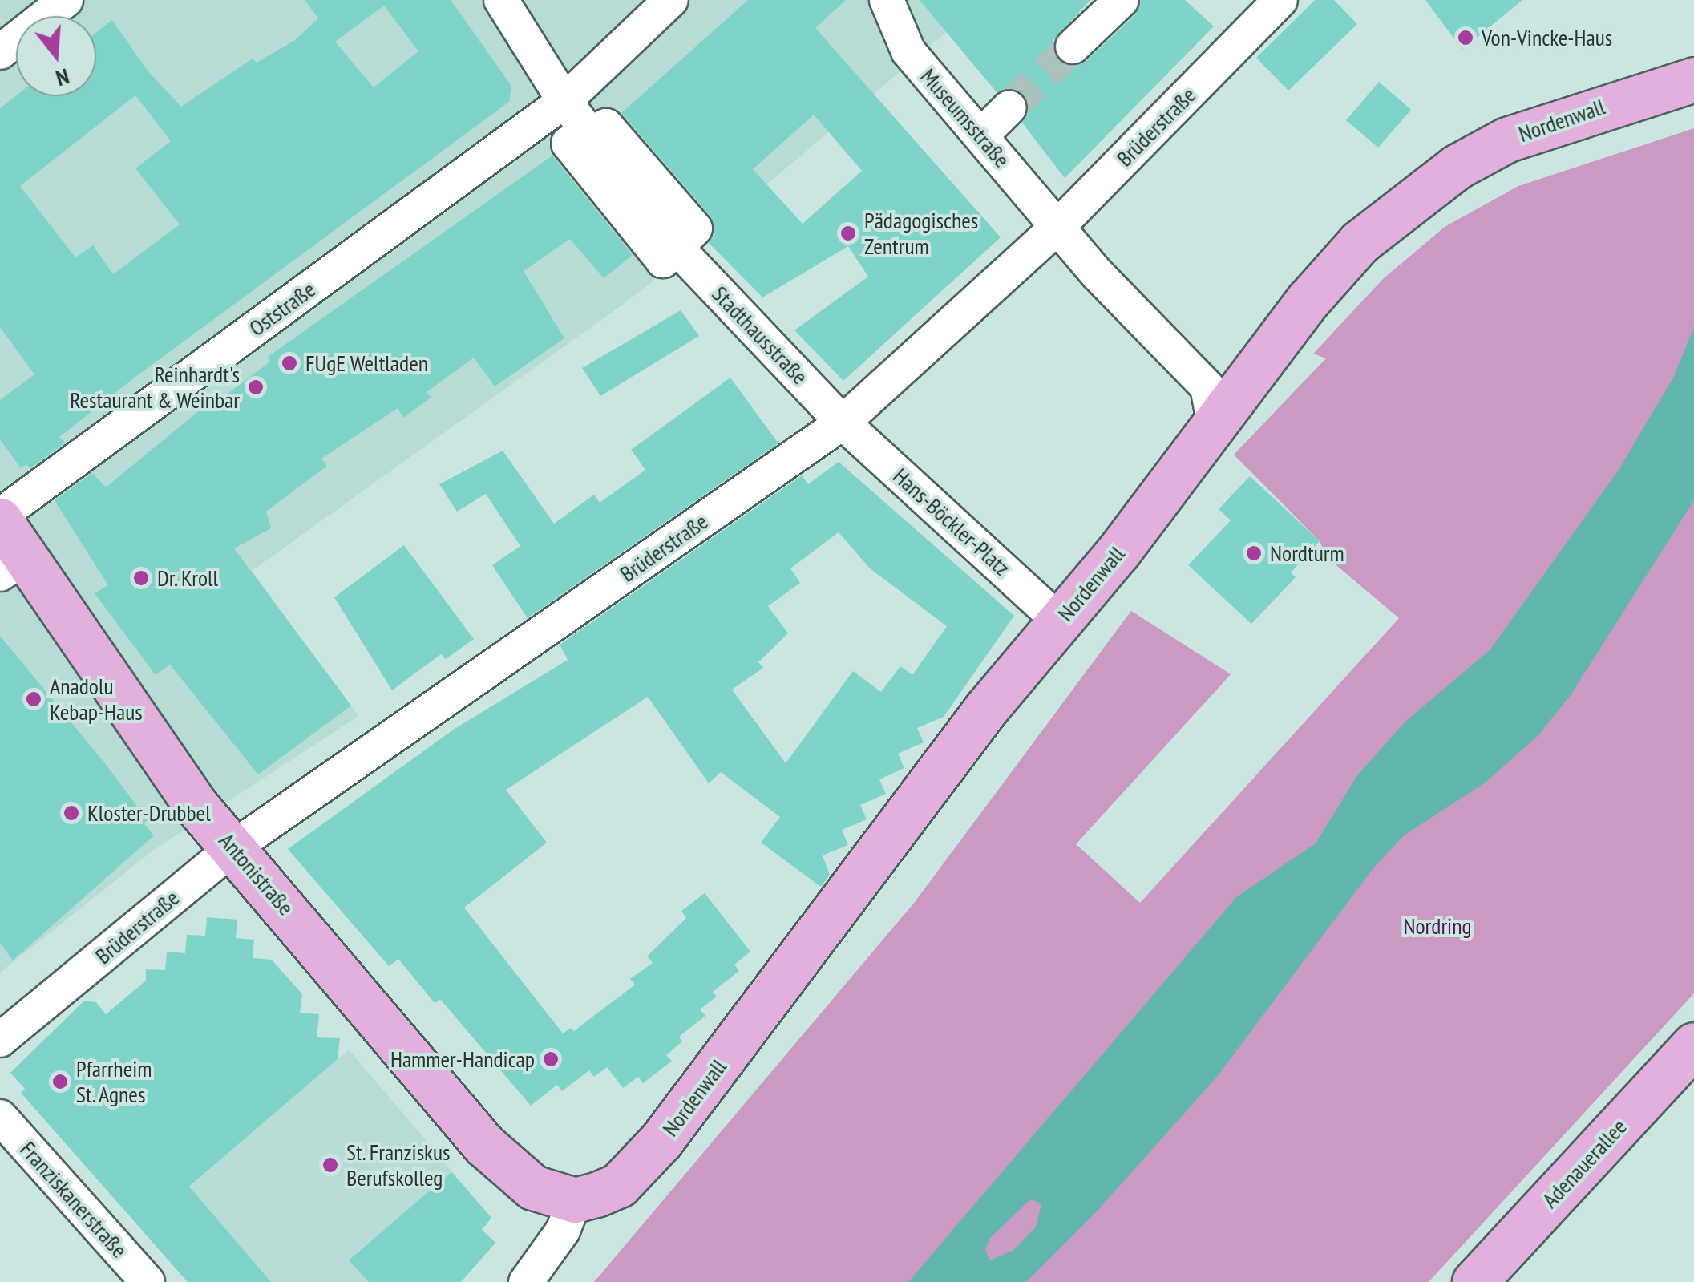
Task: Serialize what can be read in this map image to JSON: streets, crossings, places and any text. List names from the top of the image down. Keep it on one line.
{"streets":{"main road":["Nordenwall","Antonistraße","Adenauerallee"],"street":["Museumsstraße","Brüderstraße","Oststraße","Stadthausstraße","Hans-Böckler-Platz","Franziskanerstraße"]},"crossings":[["Museumsstraße","Brüderstraße"],["Nordenwall","Hans-Böckler-Platz"],["Nordenwall","Antonistraße"],["Brüderstraße","Stadthausstraße"],["Brüderstraße","Hans-Böckler-Platz"],["Brüderstraße","Antonistraße"],["Oststraße","Stadthausstraße"],["Oststraße","Antonistraße"],["Stadthausstraße","Hans-Böckler-Platz"]],"parks":["Nordring"],"places":["Von-Vincke-Haus","Pädagogisches Zentrum","FUgE Weltladen","Reinhardt's Restaurant & Weinbar","Nordturm","Dr. Kroll","Anadolu Kebap-Haus","Kloster-Drubbel","Hammer-Handicap","Pfarrheim St. Agnes","St. Franziskus Berufskolleg"],"north":"bottom"}
